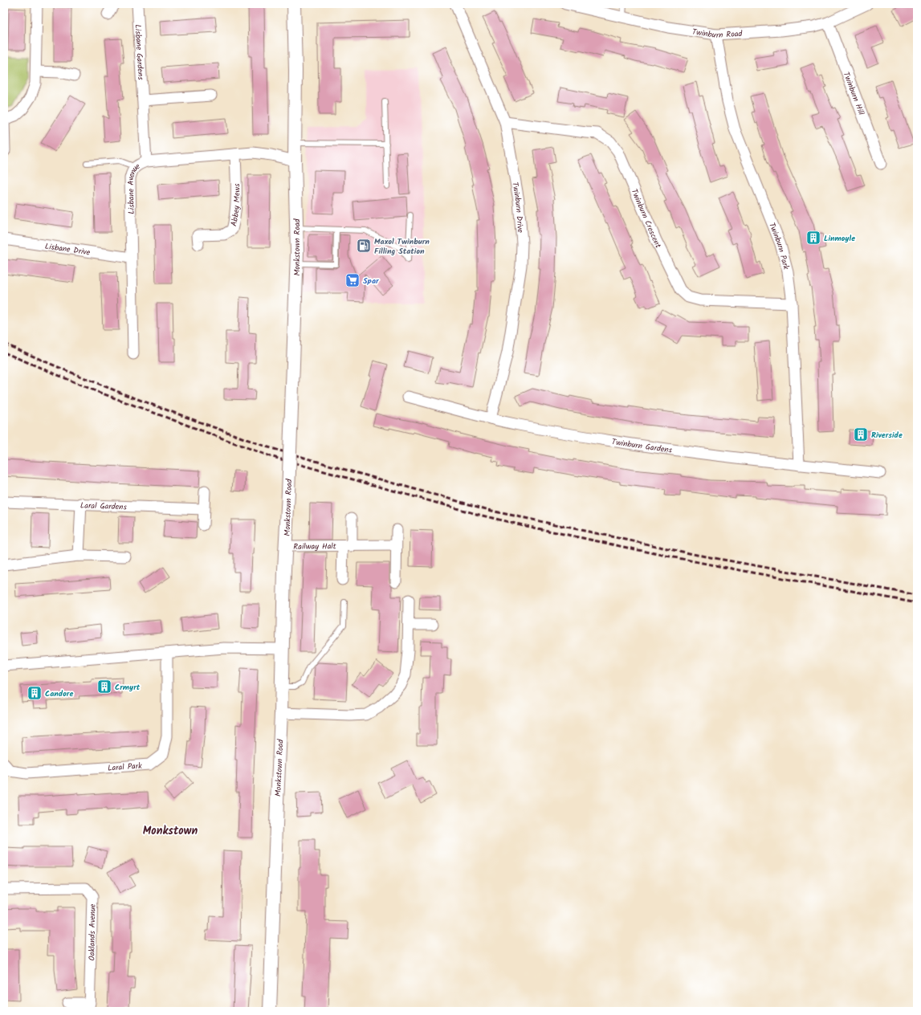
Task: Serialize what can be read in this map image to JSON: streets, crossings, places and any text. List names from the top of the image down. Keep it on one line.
{"streets":{"street":["Twinburn Road","Lisbane Gardens","Twinburn Hill","Lisbane Avenue","Abbey Mews","Twinburn Drive","Twinburn Crescent","Twinburn Park","Monkstown Road","Lisbane Drive","Twinburn Gardens","Laral Gardens","Railway Halt","Laral Park","Oaklands Avenue"]},"crossings":[["Twinburn Road","Twinburn Hill"],["Twinburn Road","Twinburn Park"],["Lisbane Gardens","Lisbane Avenue"],["Lisbane Avenue","Abbey Mews"],["Lisbane Avenue","Monkstown Road"],["Lisbane Avenue","Lisbane Drive"],["Twinburn Drive","Twinburn Crescent"],["Twinburn Drive","Twinburn Gardens"],["Twinburn Crescent","Twinburn Park"],["Twinburn Park","Twinburn Gardens"],["Monkstown Road","Railway Halt"]],"districts":["Monkstown"],"places":{"building":["Linmoyle","Riverside","Crmyrt","Candore"],"fuel station":["Maxol Twinburn Filling Station"],"supermarket":["Spar"]}}
